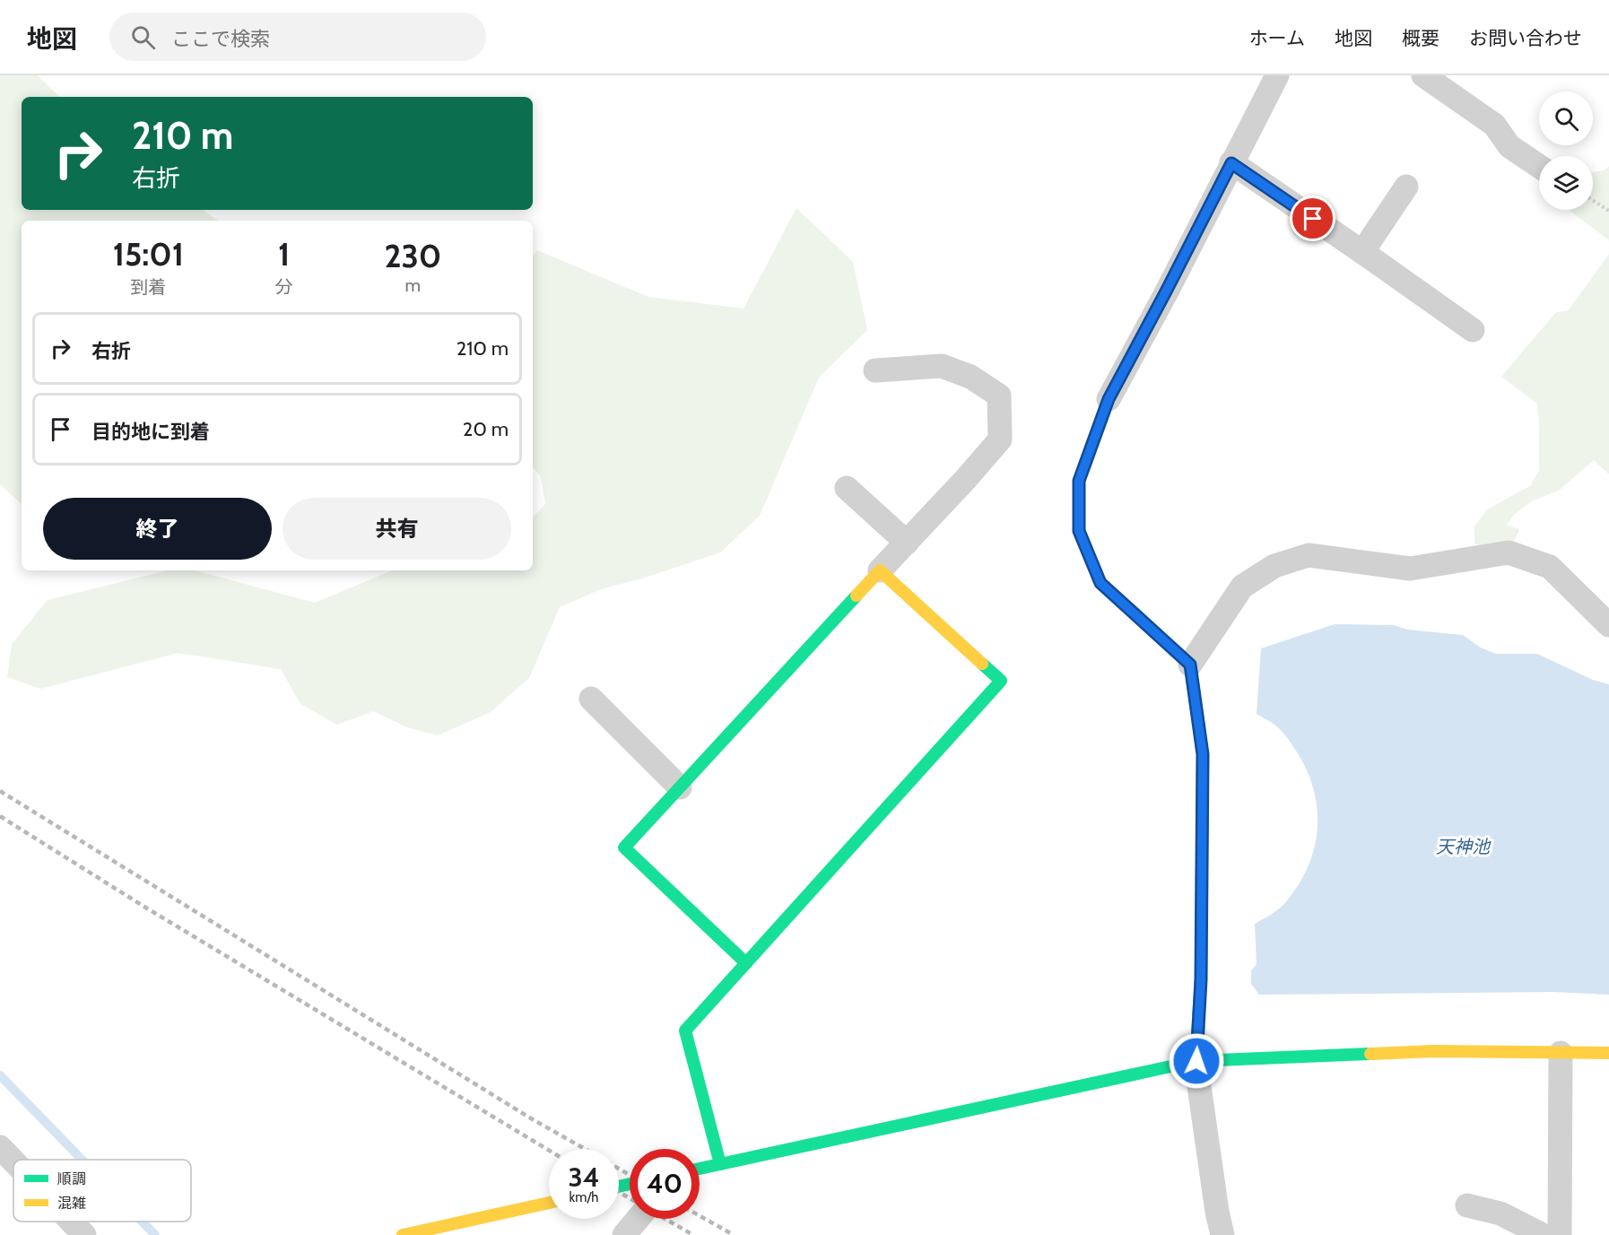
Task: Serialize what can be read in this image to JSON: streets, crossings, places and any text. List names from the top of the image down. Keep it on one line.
{"water":["天神池"],"legend":["順調","混雑"],"page":{"header":"地図","search":"ここで検索","nav":["ホーム","地図","概要","お問い合わせ"],"turn":["210 m","右折"],"eta":["15:01","到着","1","分","230","m"],"list":[{"name":"右折","value":"210 m"},{"name":"目的地に到着","value":"20 m"}],"buttons":["終了","共有"],"speed":"34 km/h","limit":"40"}}
